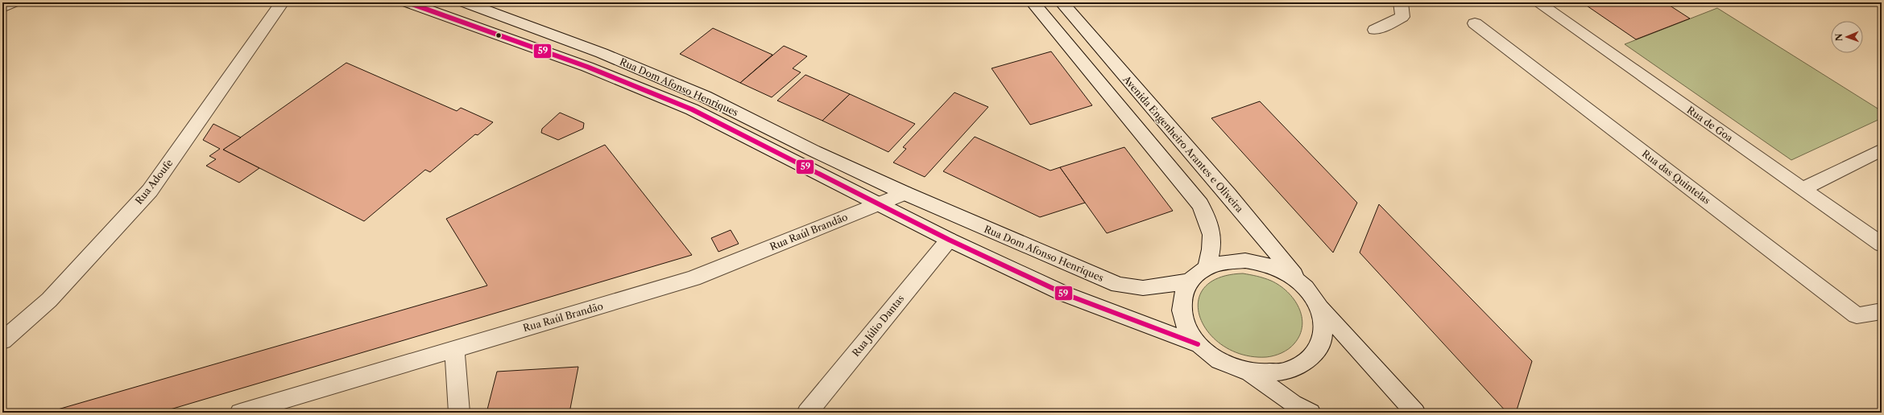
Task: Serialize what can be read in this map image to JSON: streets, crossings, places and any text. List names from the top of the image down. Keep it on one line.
{"streets":{"street":["Rua Dom Afonso Henriques","Rua de Goa","Avenida Engenheiro Arantes e Oliveira","Rua das Quintelas","Rua Adoufe","Rua Raúl Brandão","Rua Júlio Dantas"]},"crossings":[["Rua Dom Afonso Henriques","Avenida Engenheiro Arantes e Oliveira"],["Rua Dom Afonso Henriques","Rua Raúl Brandão"],["Rua Dom Afonso Henriques","Rua Júlio Dantas"]],"lines":["transit line 59"],"north":"left"}
